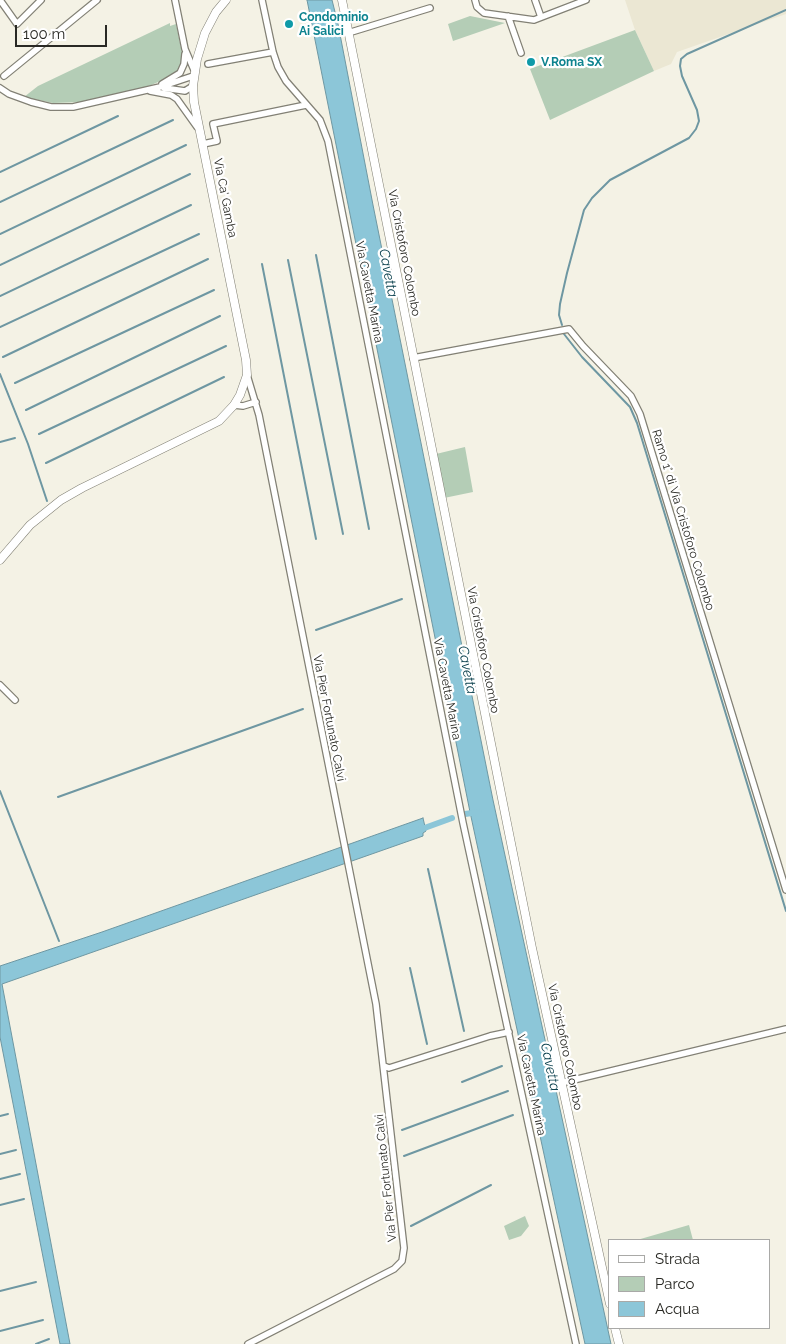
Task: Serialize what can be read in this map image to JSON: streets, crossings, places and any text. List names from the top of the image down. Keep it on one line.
{"streets":{"street":["Via Ca' Gamba","Via Cristoforo Colombo","Via Cavetta Marina","Ramo 1° di Via Cristoforo Colombo","Via Pier Fortunato Calvi"]},"crossings":[["Via Ca' Gamba","Via Pier Fortunato Calvi"],["Via Cristoforo Colombo","Ramo 1° di Via Cristoforo Colombo"]],"water":["Cavetta"],"places":["Condominio Ai Salici","V.Roma SX"],"legend":["Strada","Parco","Acqua"],"scale_bar":"100 m"}
